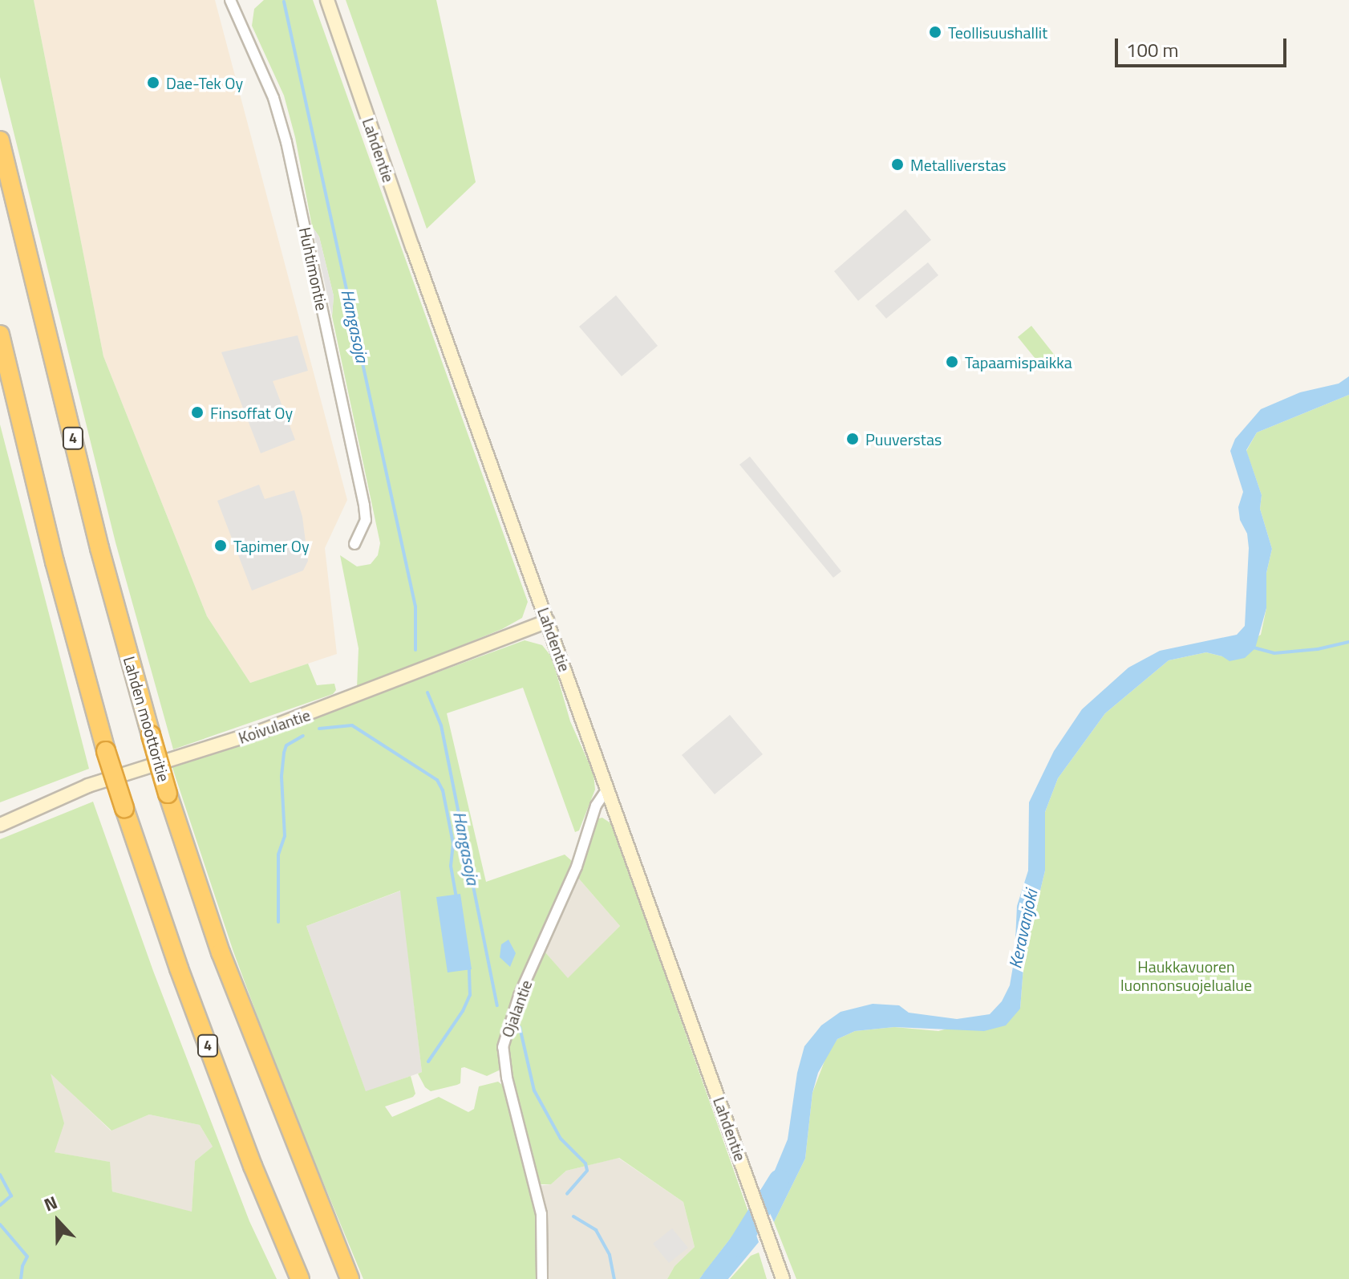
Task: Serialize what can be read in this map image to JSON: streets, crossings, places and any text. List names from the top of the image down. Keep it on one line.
{"streets":{"highway":["4","Lahden moottoritie"],"main road":["Lahdentie","Koivulantie"],"street":["Huhtimontie","Ojalantie"]},"crossings":[["Lahdentie","Koivulantie"],["Lahdentie","Ojalantie"]],"water":["Hangasoja","Keravanjoki"],"parks":["Haukkavuoren luonnonsuojelualue"],"places":["Teollisuushallit","Dae-Tek Oy","Metalliverstas","Tapaamispaikka","Finsoffat Oy","Puuverstas","Tapimer Oy"],"scale_bar":"100 m","north":"top"}
